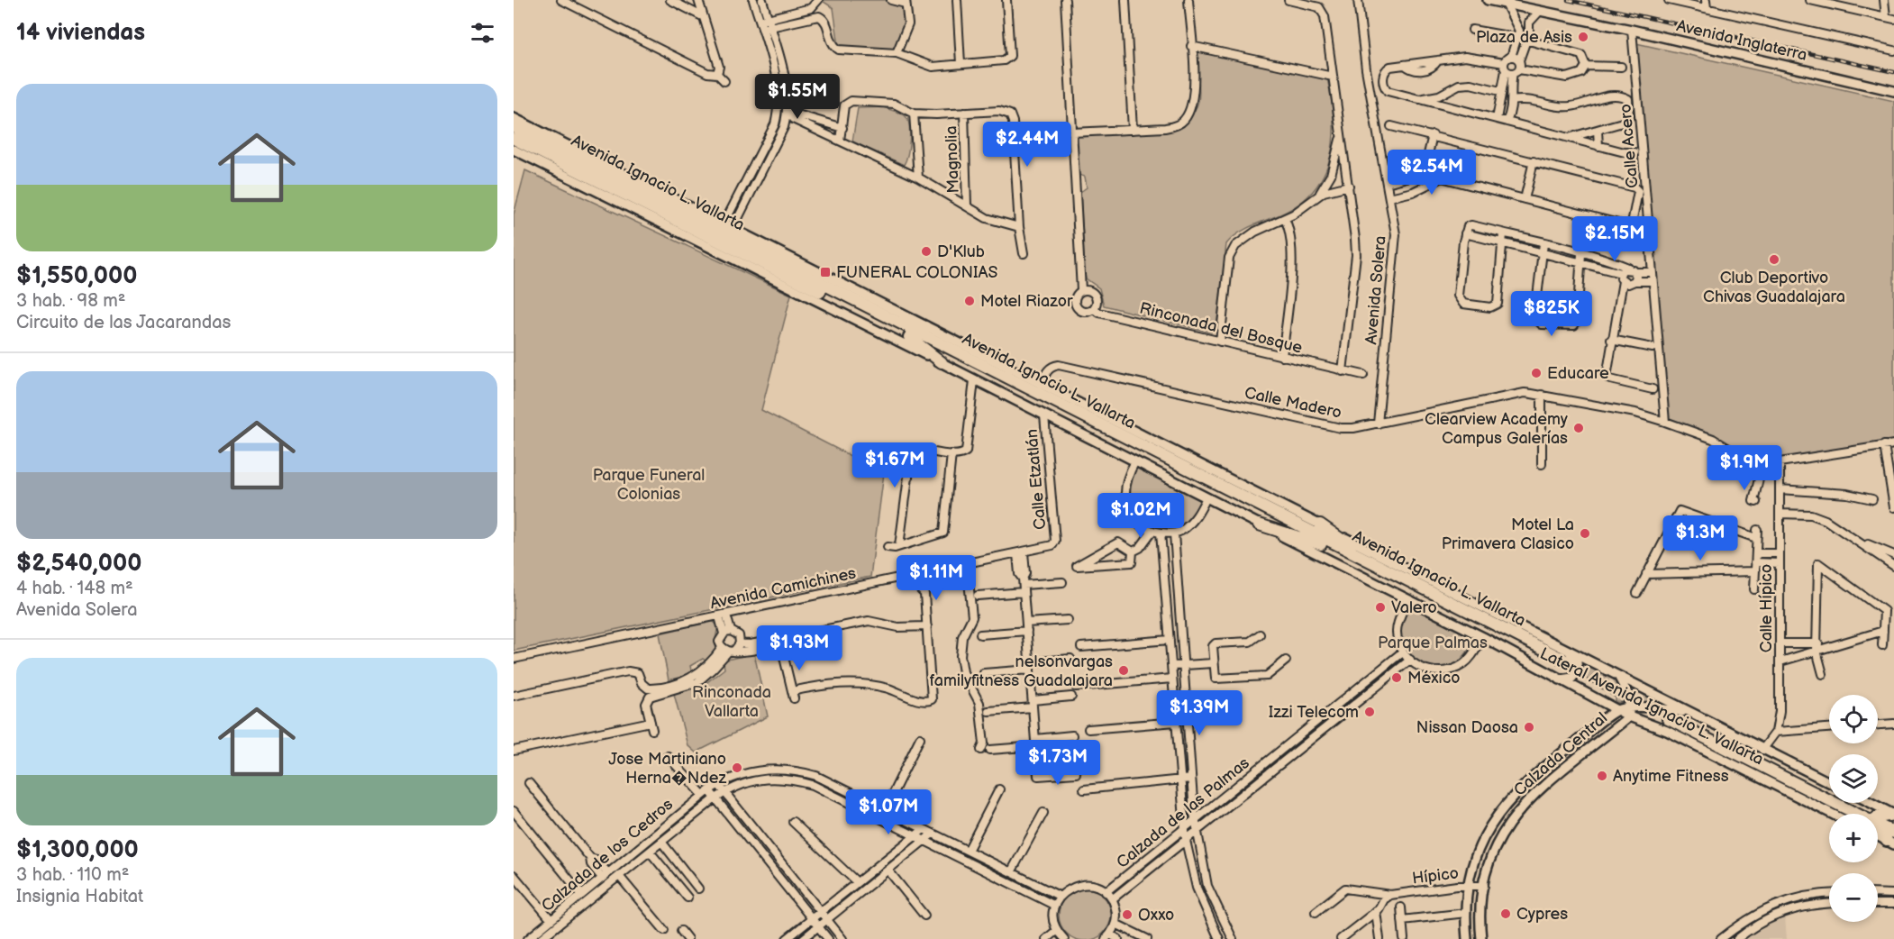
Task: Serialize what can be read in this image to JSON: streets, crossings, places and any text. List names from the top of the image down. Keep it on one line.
{"streets":{"highway":["Avenida Ignacio L. Vallarta"],"street":["Avenida Inglaterra","Calle Acero","Magnolia","Avenida Solera","Rinconada del Bosque","Calle Madero","Calle Etzatlán","Avenida Camichines","Calle Hípico","Lateral Avenida Ignacio L. Vallarta","Calzada Central","Calzada de las Palmas","Calzada de los Cedros","Hípico"]},"crossings":[["Avenida Inglaterra","Calle Acero"],["Calle Acero","Calle Madero"],["Avenida Ignacio L. Vallarta","Calle Hípico"],["Avenida Solera","Calle Madero"],["Calle Madero","Calle Hípico"],["Calle Etzatlán","Avenida Camichines"],["Calle Etzatlán","Lateral Avenida Ignacio L. Vallarta"],["Lateral Avenida Ignacio L. Vallarta","Calzada Central"],["Calzada Central","Hípico"]],"parks":["Parque Funeral Colonias","Parque Palmas","Rinconada Vallarta"],"places":{"other":["Plaza de Asis","D'Klub","Club Deportivo Chivas Guadalajara","Motel Riazor","Educare","Clearview Academy Campus Galerías","Motel La Primavera Clasico","Valero","nelsonvargas familyfitness Guadalajara","México","Izzi Telecom","Nissan Daosa","Jose Martiniano Herna�Ndez","Anytime Fitness","Cypres","Oxxo"],"transit":["FUNERAL COLONIAS"]},"page":{"heading":"14 viviendas","list":[{"name":"$1,550,000","note":"3 hab. · 98 m² · Circuito de las Jacarandas"},{"name":"$2,540,000","note":"4 hab. · 148 m² · Avenida Solera"},{"name":"$1,300,000","note":"3 hab. · 110 m² · Insignia Habitat"}],"price":["$1.55M","$2.44M","$2.54M","$2.15M","$825K","$1.67M","$1.9M","$1.02M","$1.3M","$1.11M","$1.93M","$1.39M","$1.73M","$1.07M"],"map_buttons":["+","−"]}}
